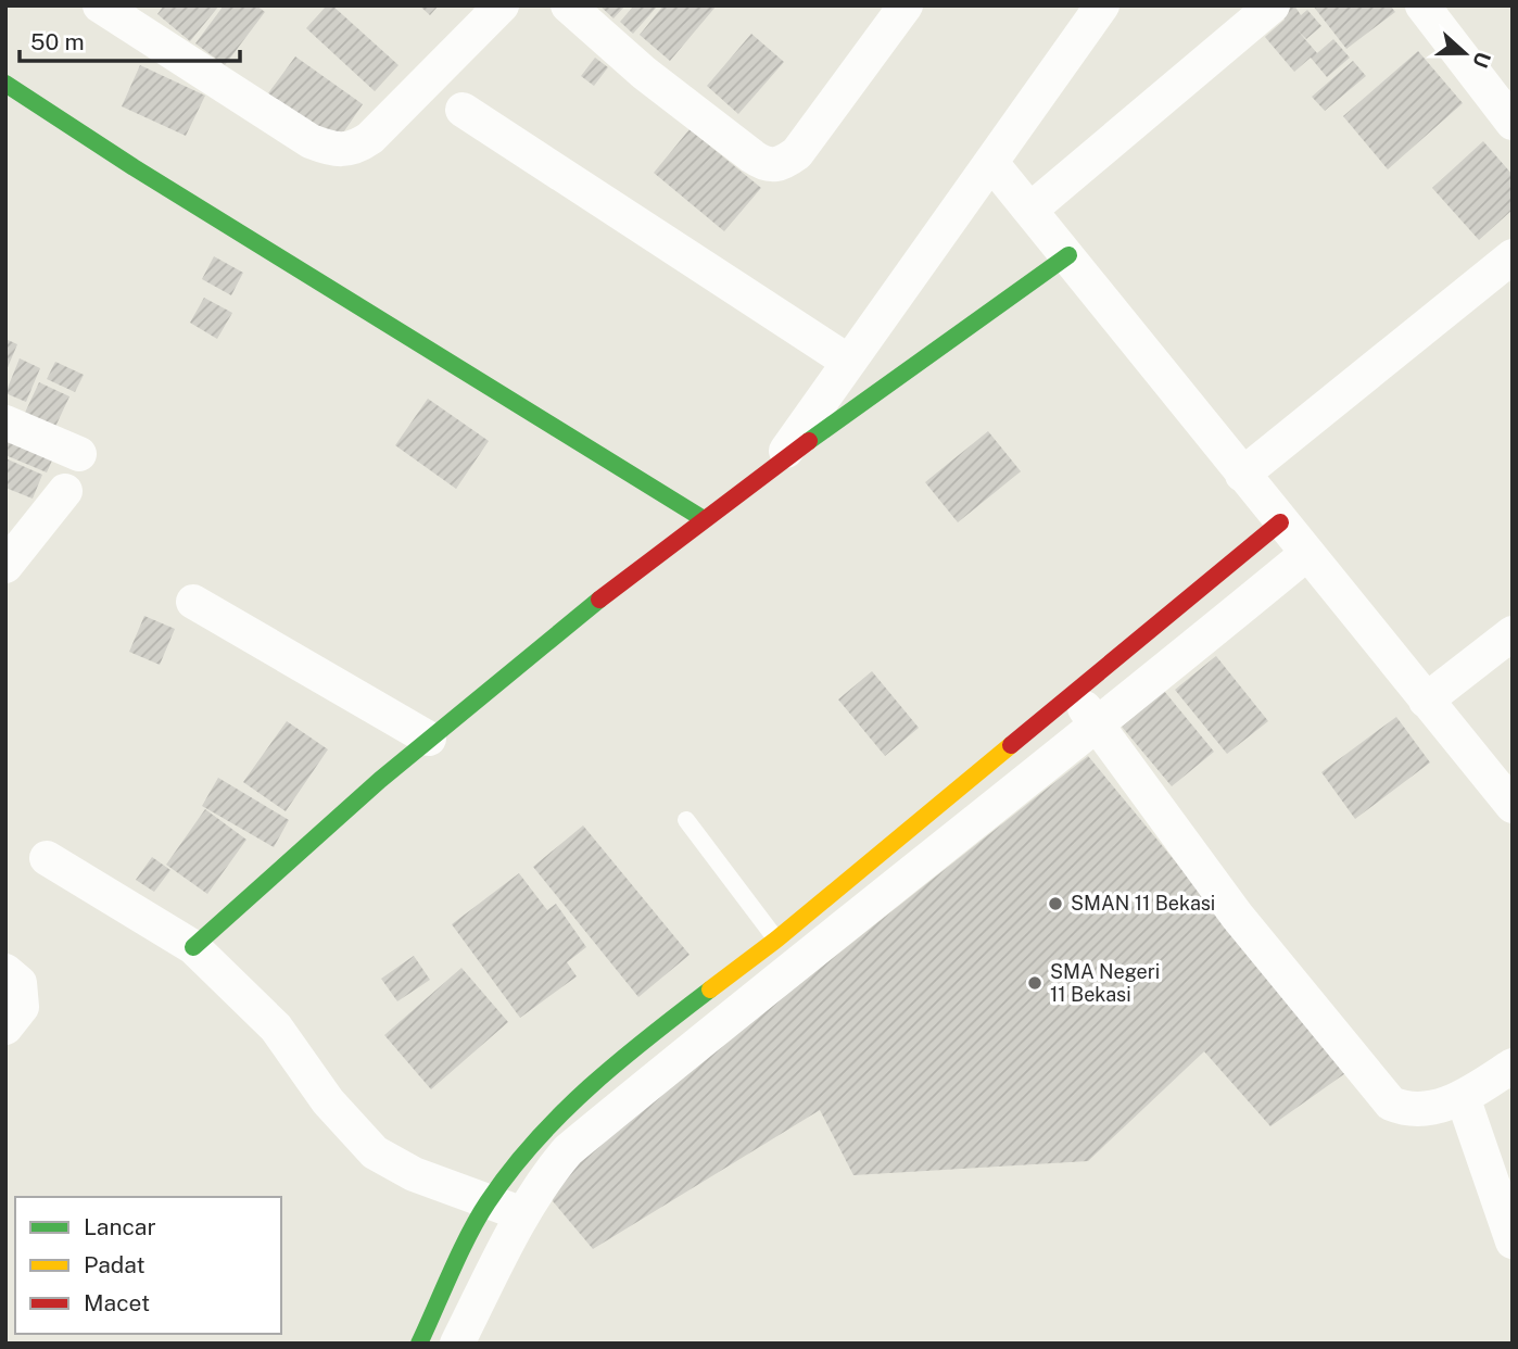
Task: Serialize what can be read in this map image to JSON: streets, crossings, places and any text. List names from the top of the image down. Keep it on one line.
{"places":["SMAN 11 Bekasi","SMA Negeri 11 Bekasi"],"legend":["Lancar","Padat","Macet"],"scale_bar":"50 m","north":"right"}
